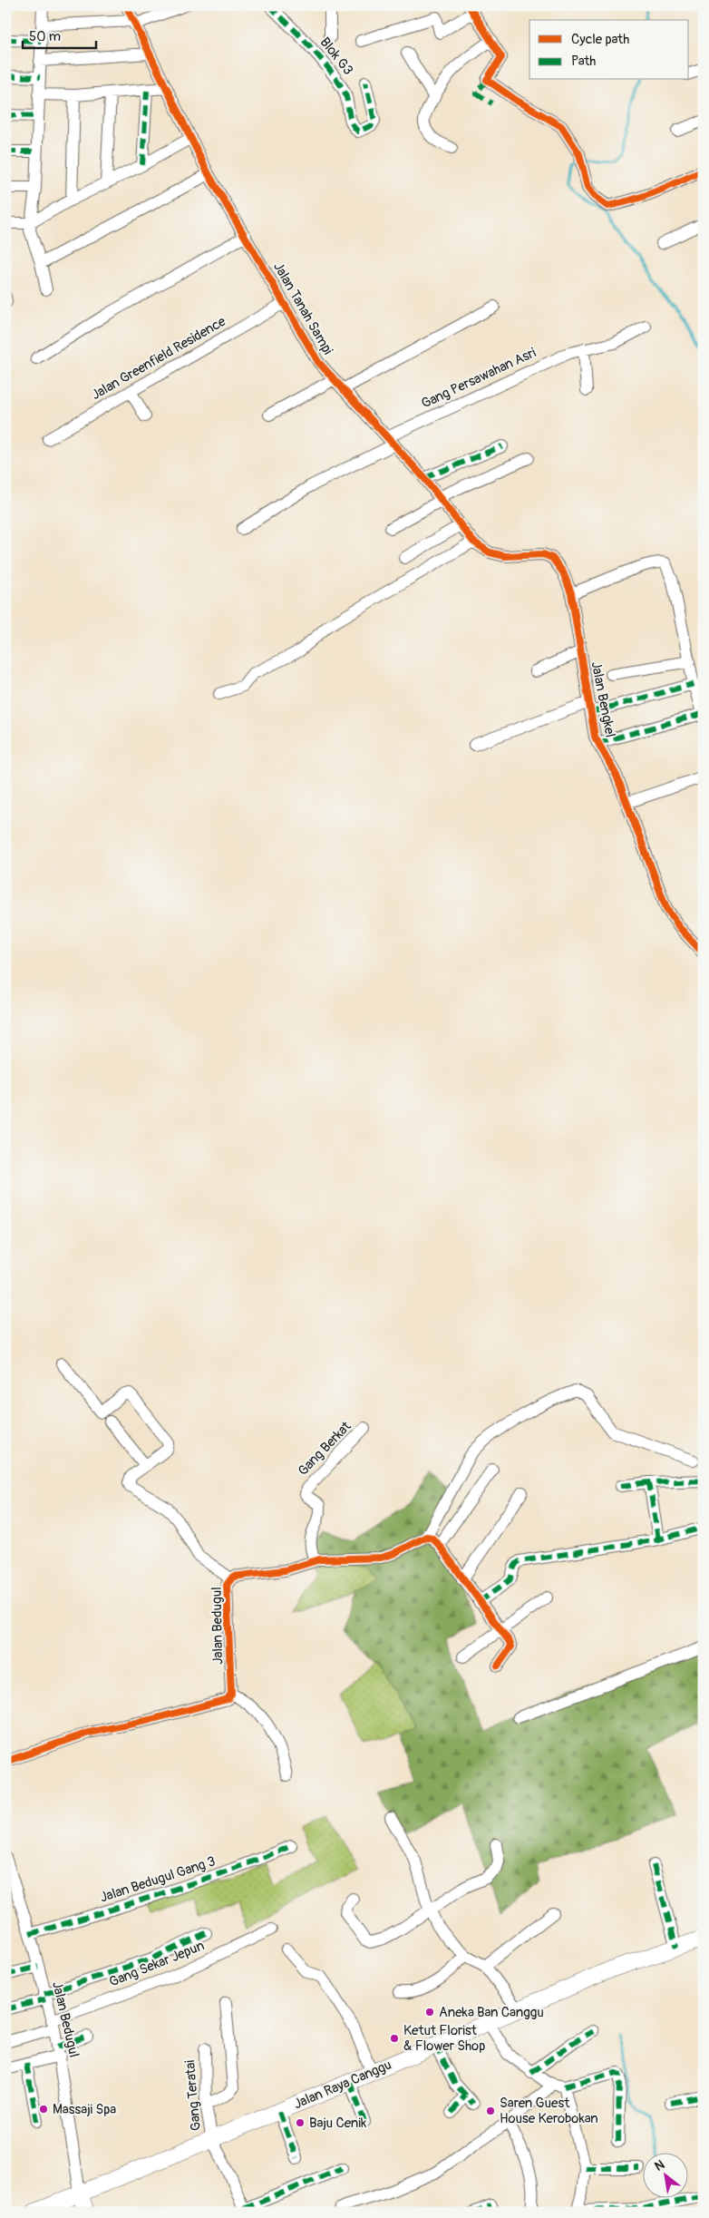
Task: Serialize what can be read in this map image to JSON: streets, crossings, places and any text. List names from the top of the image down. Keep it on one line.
{"streets":{"main road":["Jalan Raya Canggu"],"street":["Blok G3","Jalan Tanah Sampi","Jalan Greenfield Residence","Gang Persawahan Asri","Jalan Bengkel","Gang Berkat","Jalan Bedugul","Jalan Bedugul Gang 3","Gang Sekar Jepun","Gang Teratai"]},"crossings":[["Jalan Tanah Sampi","Jalan Greenfield Residence"],["Jalan Tanah Sampi","Gang Persawahan Asri"],["Jalan Tanah Sampi","Jalan Bengkel"],["Gang Berkat","Jalan Bedugul"],["Jalan Bedugul","Jalan Bedugul Gang 3"],["Jalan Bedugul","Gang Sekar Jepun"],["Jalan Bedugul","Jalan Raya Canggu"],["Jalan Raya Canggu","Gang Teratai"]],"places":["Aneka Ban Canggu","Ketut Florist & Flower Shop","Massaji Spa","Saren Guest House Kerobokan","Baju Cenik"],"legend":["Cycle path","Path"],"scale_bar":"50 m","north":"top left"}
